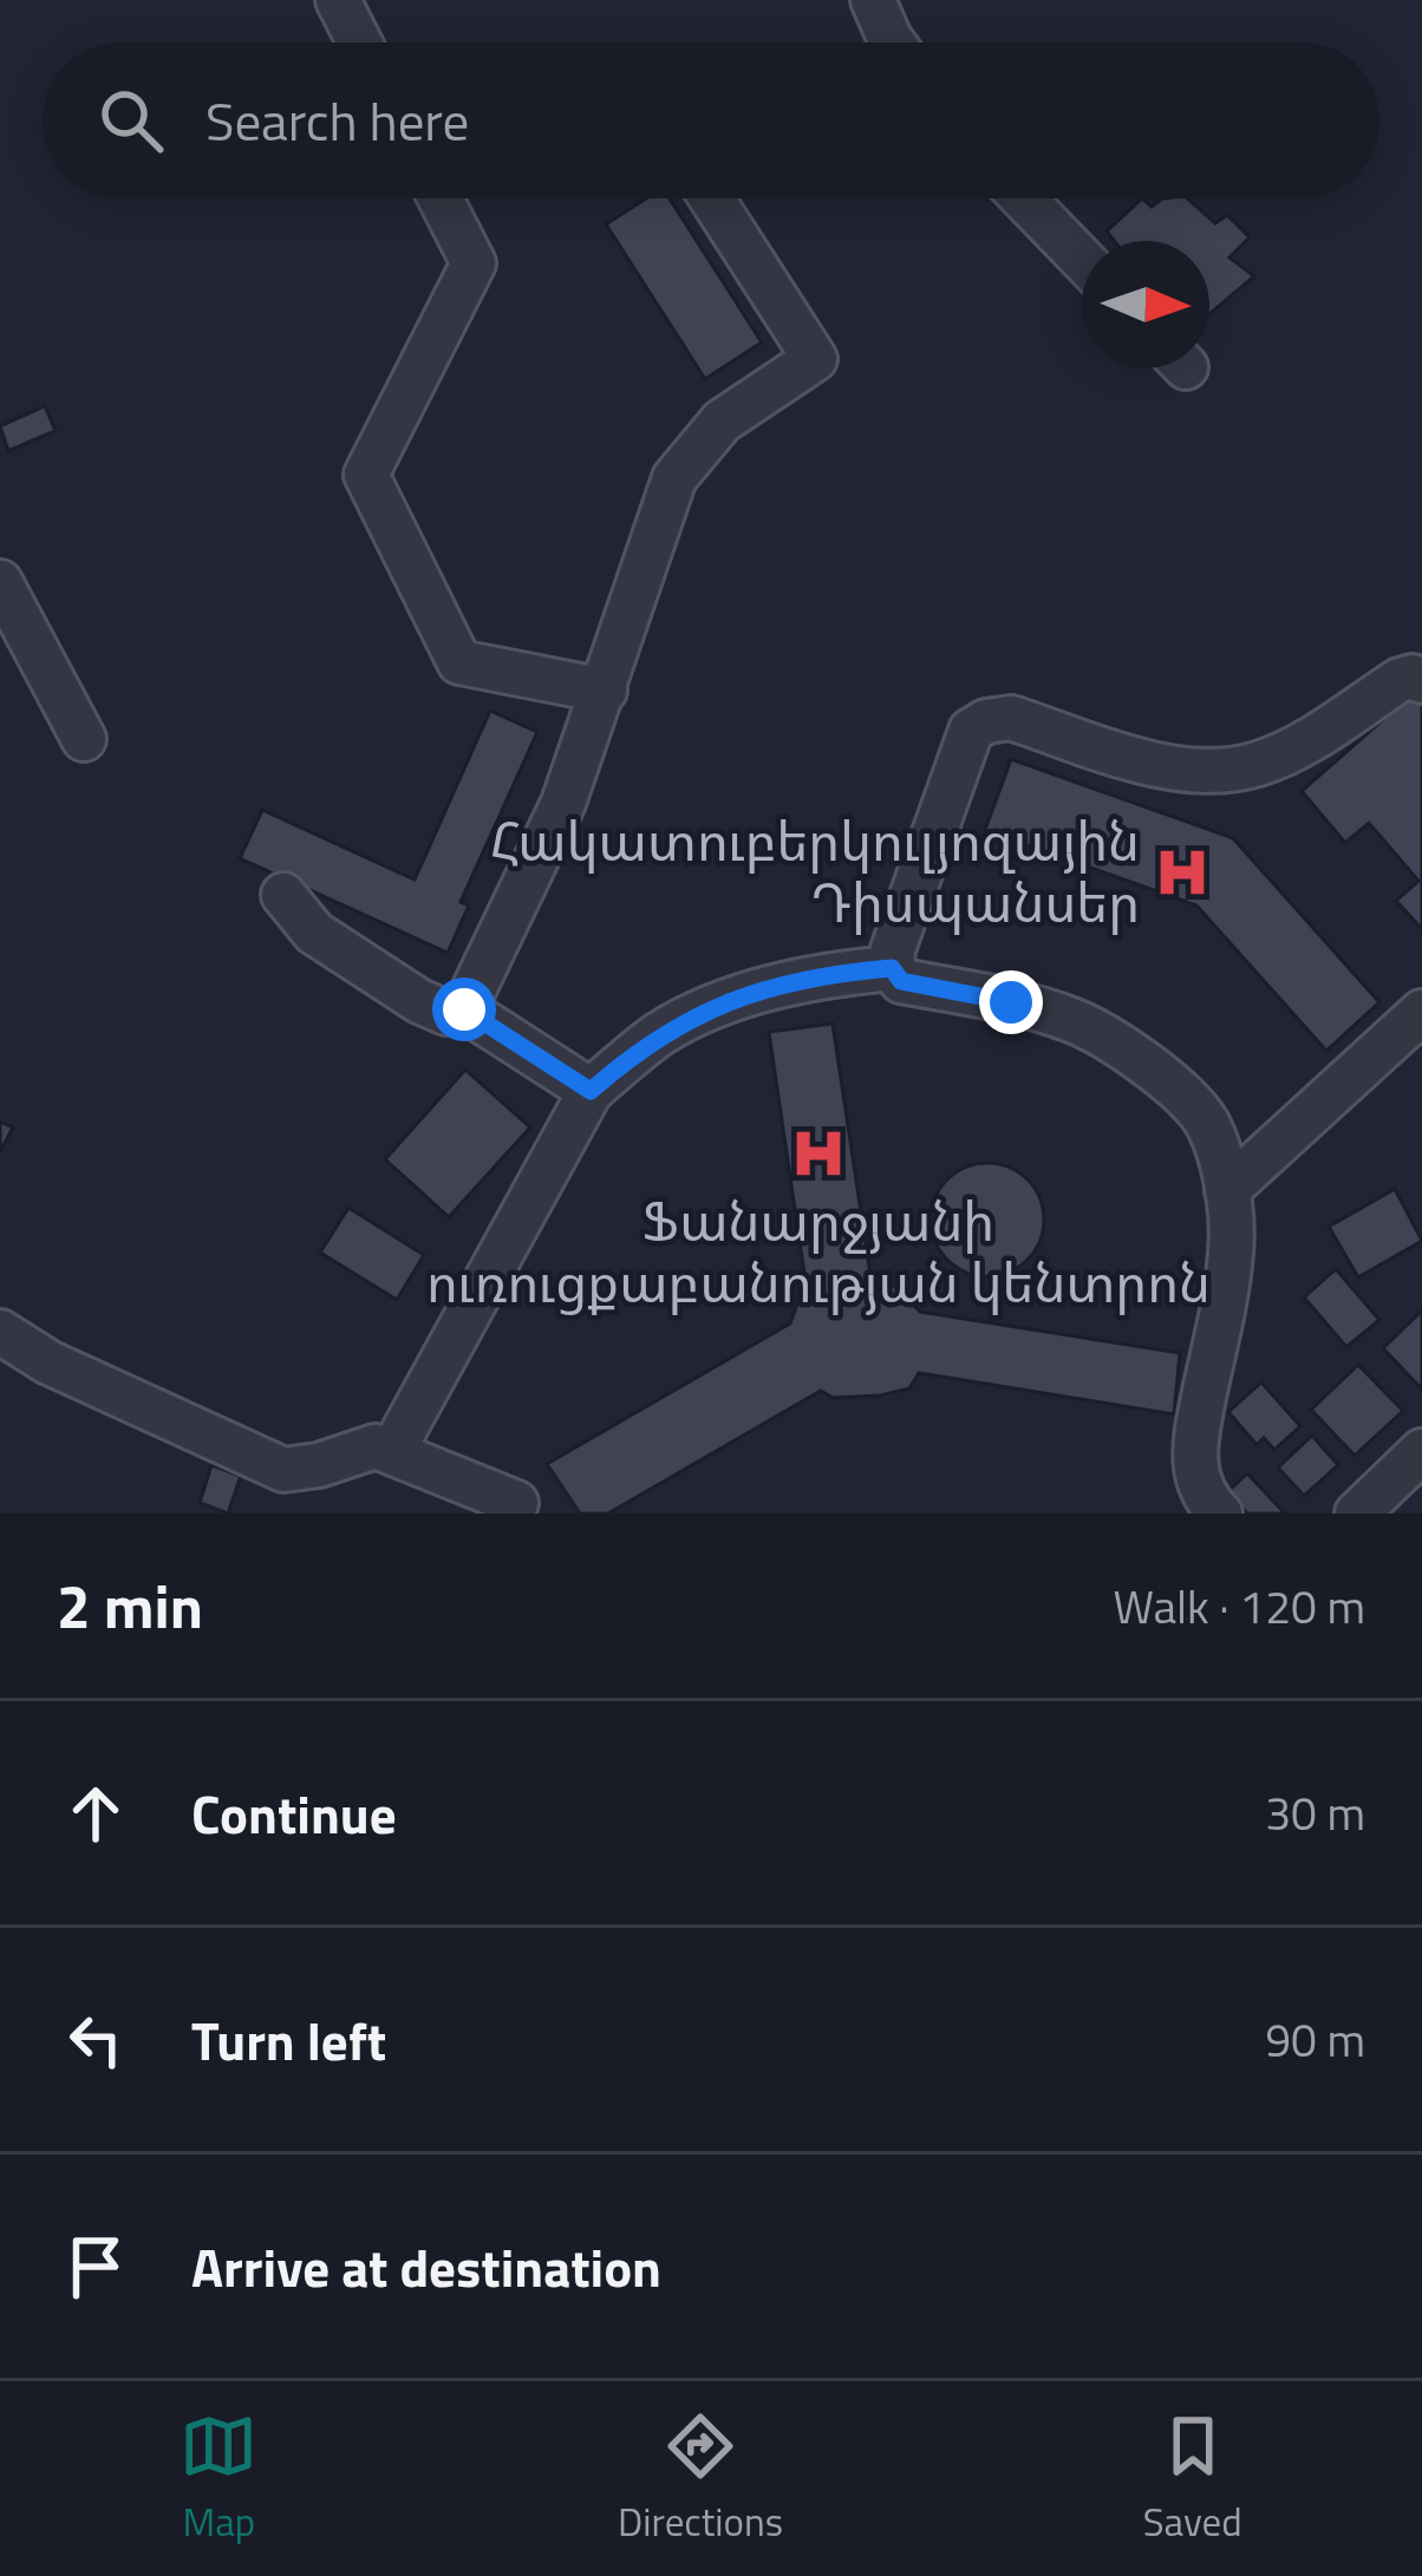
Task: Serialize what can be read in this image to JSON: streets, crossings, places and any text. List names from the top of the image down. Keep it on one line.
{"places":{"hospital":["Հակատուբերկուլյոզային Դիսպանսեր","Ֆանարջյանի ուռուցքաբանության կենտրոն"]},"north":"right","page":{"search":"Search here","heading":["2 min","Walk · 120 m"],"list":[["Continue","30 m"],["Turn left","90 m"],"Arrive at destination"],"nav":["Map","Directions","Saved"]}}
